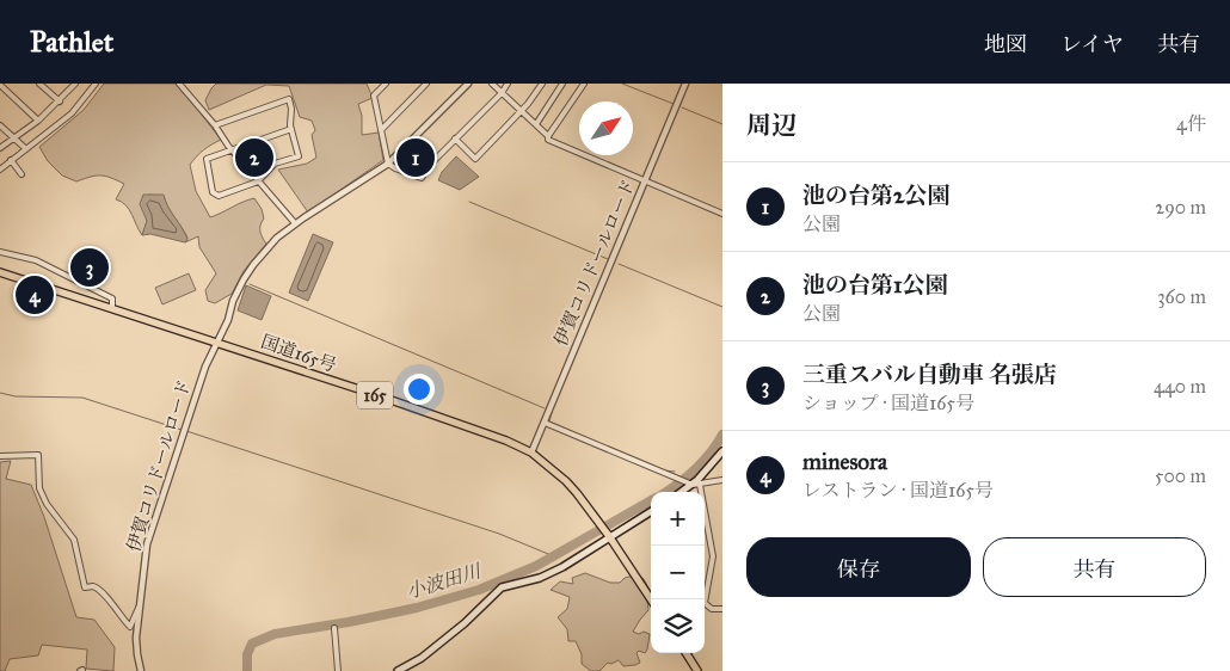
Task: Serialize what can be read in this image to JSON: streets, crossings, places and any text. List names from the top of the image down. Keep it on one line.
{"streets":{"highway":["国道165号","165"],"street":["伊賀コリドールロード"]},"crossings":[["伊賀コリドールロード","国道165号"]],"water":["小波田川"],"north":"top right","page":{"header":"Pathlet","nav":["地図","レイヤ","共有"],"heading":["周辺","4件"],"pins":["1","2","3","4"],"list":[{"mark":"1","name":"池の台第2公園","note":"公園","value":"290 m"},{"mark":"2","name":"池の台第1公園","note":"公園","value":"360 m"},{"mark":"3","name":"三重スバル自動車 名張店","note":"ショップ · 国道165号","value":"440 m"},{"mark":"4","name":"minesora","note":"レストラン · 国道165号","value":"500 m"}],"map_buttons":["+","−"],"buttons":["保存","共有"]}}
